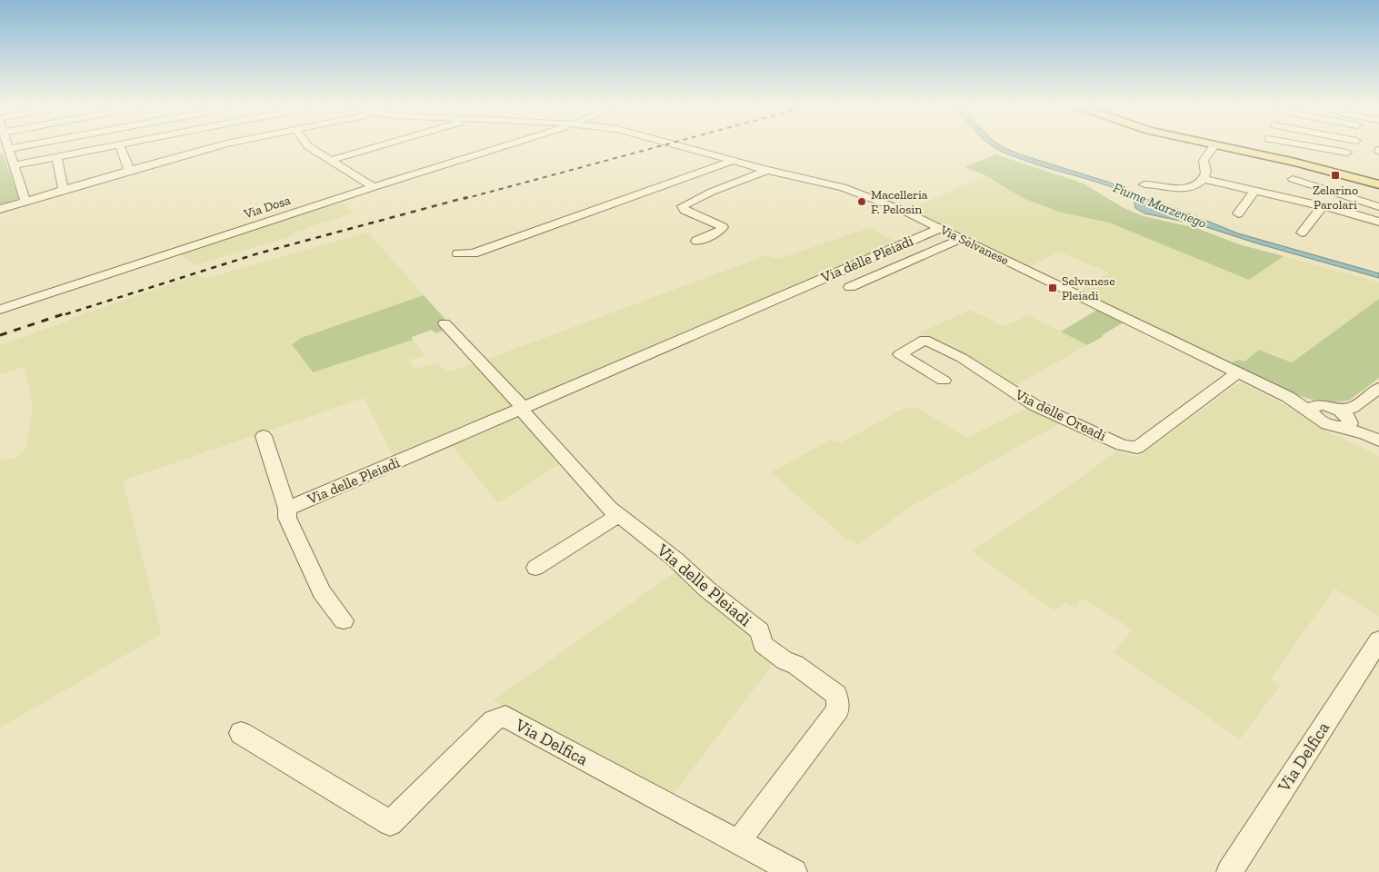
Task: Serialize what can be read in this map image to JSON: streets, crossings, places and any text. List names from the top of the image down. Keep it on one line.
{"streets":{"street":["Via Dosa","Via Selvanese","Via delle Pleiadi","Via delle Oreadi","Via Delfica"]},"crossings":[["Via Selvanese","Via delle Pleiadi"],["Via Selvanese","Via delle Oreadi"],["Via delle Pleiadi","Via Delfica"]],"water":["Fiume Marzenego"],"places":{"transit":["Zelarino Parolari","Selvanese Pleiadi"],"other":["Macelleria F. Pelosin"]}}
